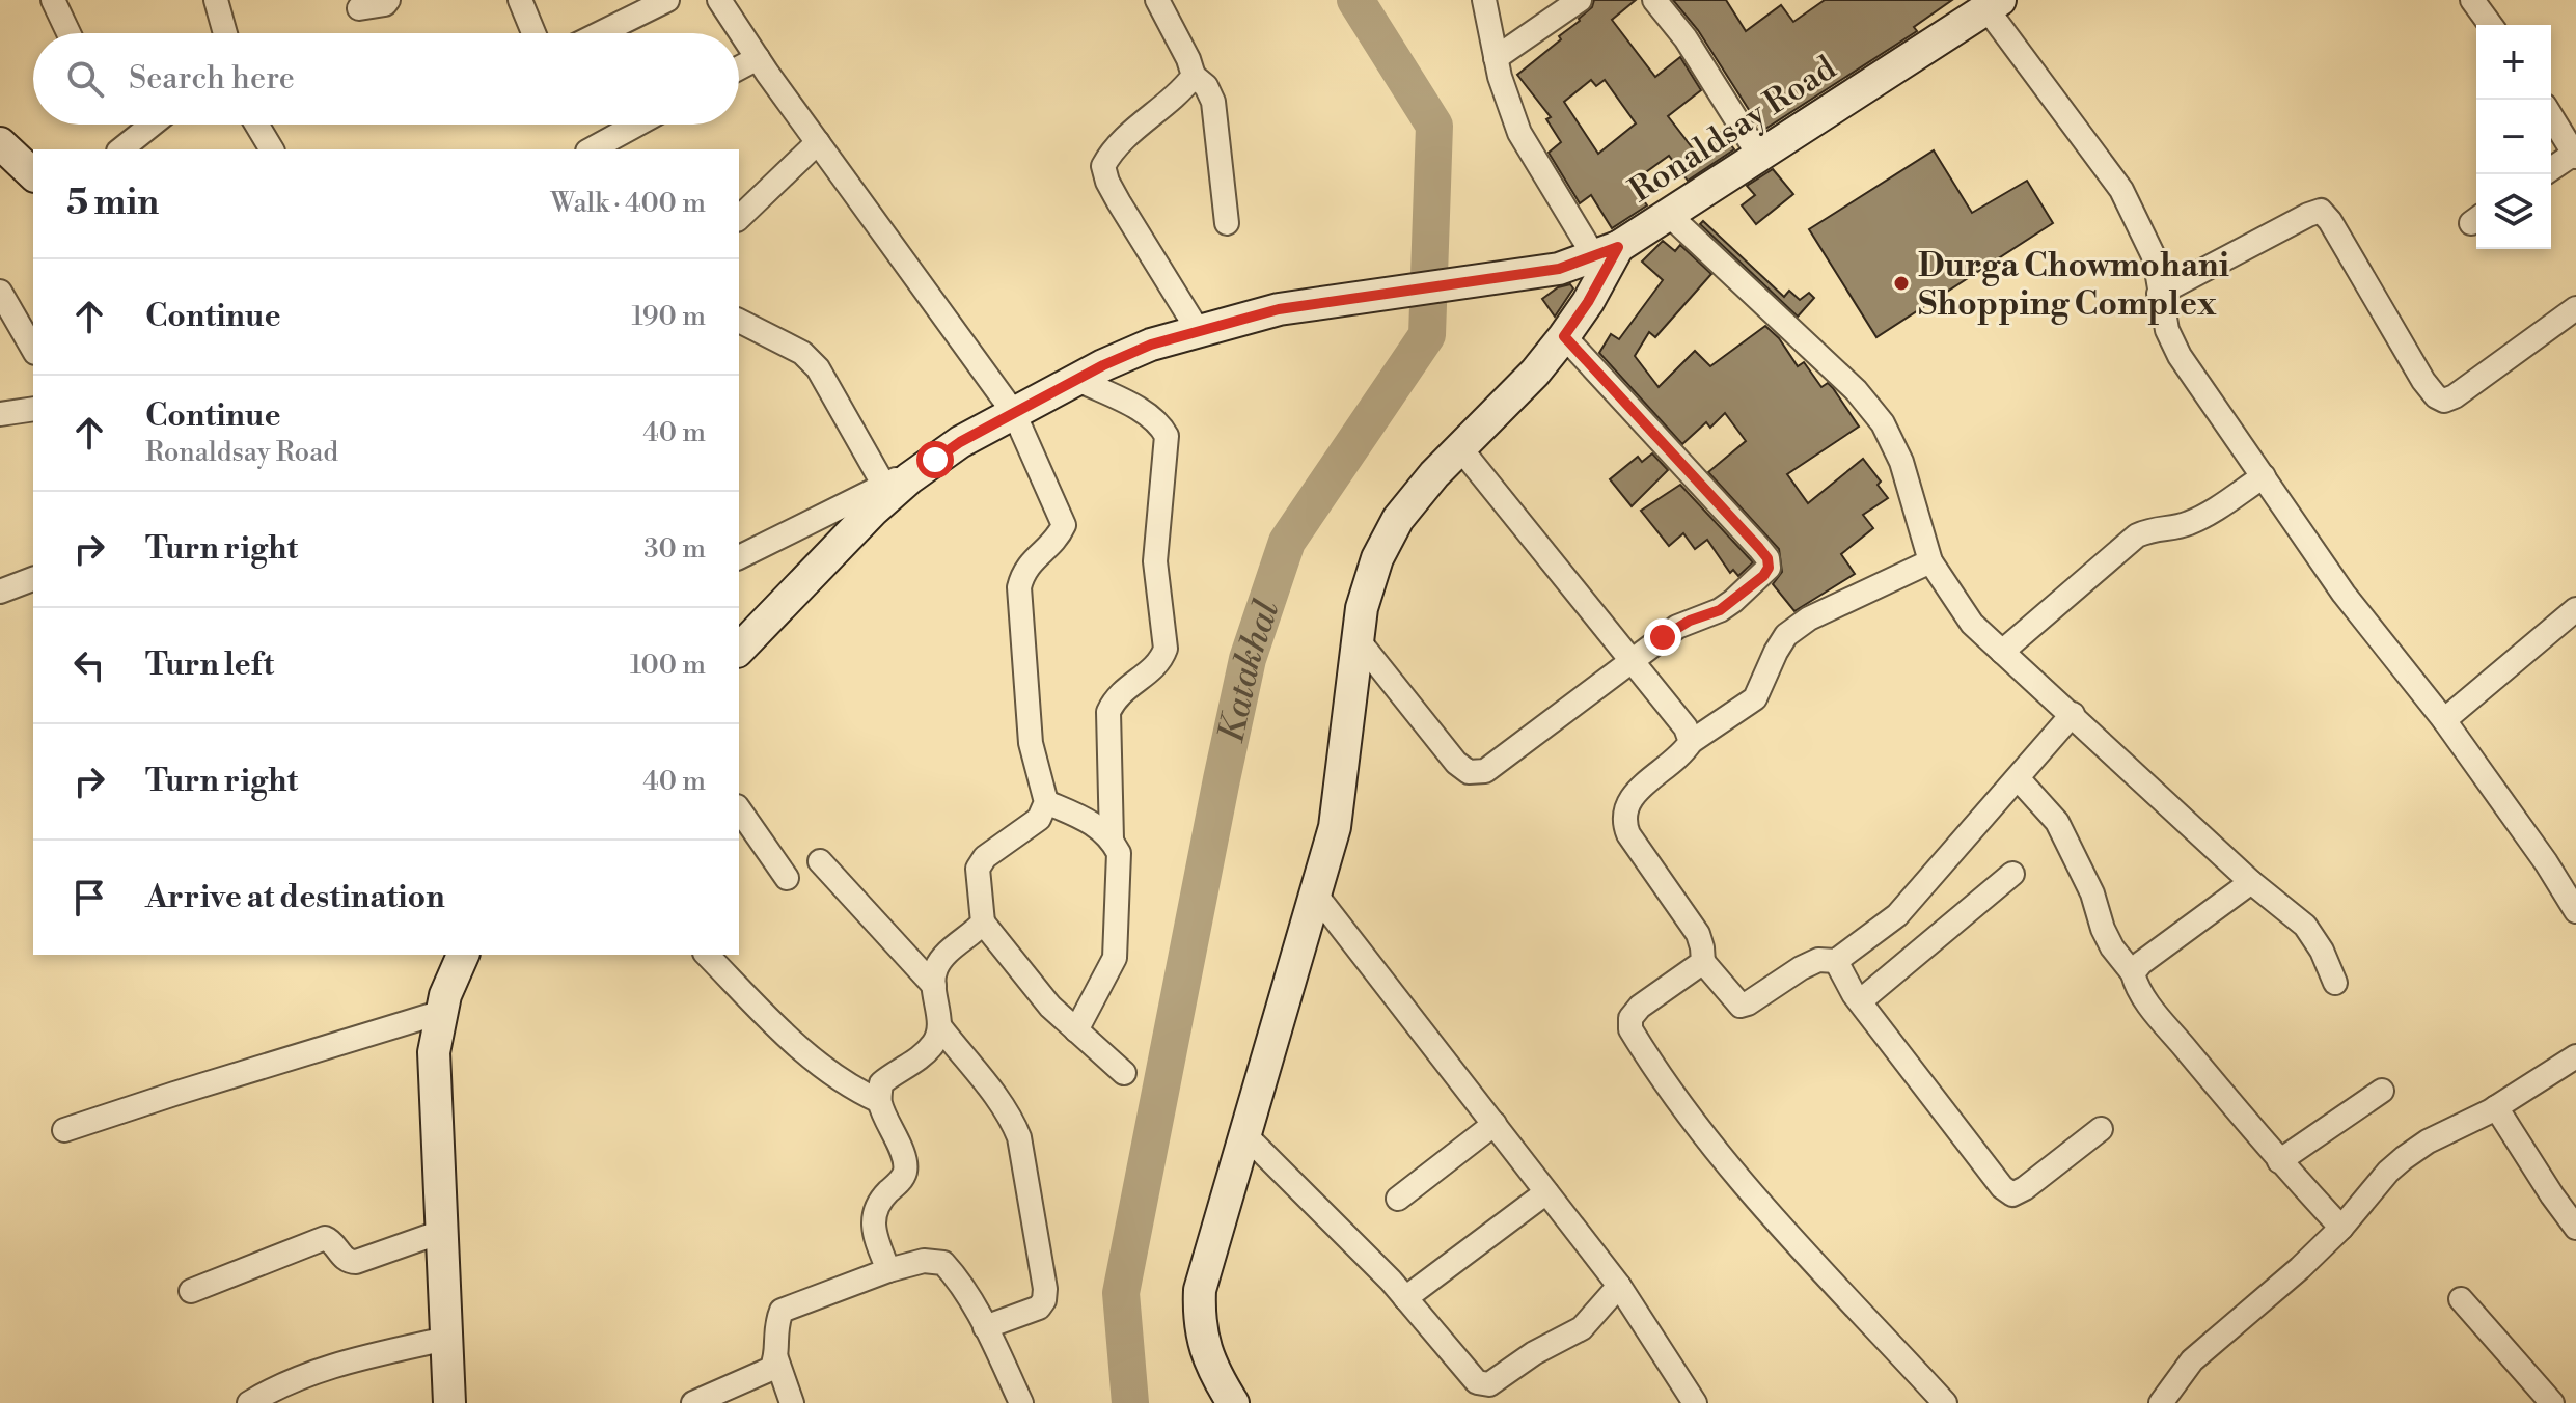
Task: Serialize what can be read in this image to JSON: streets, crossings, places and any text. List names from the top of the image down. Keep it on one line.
{"streets":{"street":["Ronaldsay Road"]},"water":["Katakhal"],"places":["Durga Chowmohani Shopping Complex"],"page":{"map_buttons":["+","−"],"search":"Search here","heading":["5 min","Walk · 400 m"],"list":[["Continue","190 m"],["Continue","Ronaldsay Road","40 m"],["Turn right","30 m"],["Turn left","100 m"],["Turn right","40 m"],"Arrive at destination"]}}
